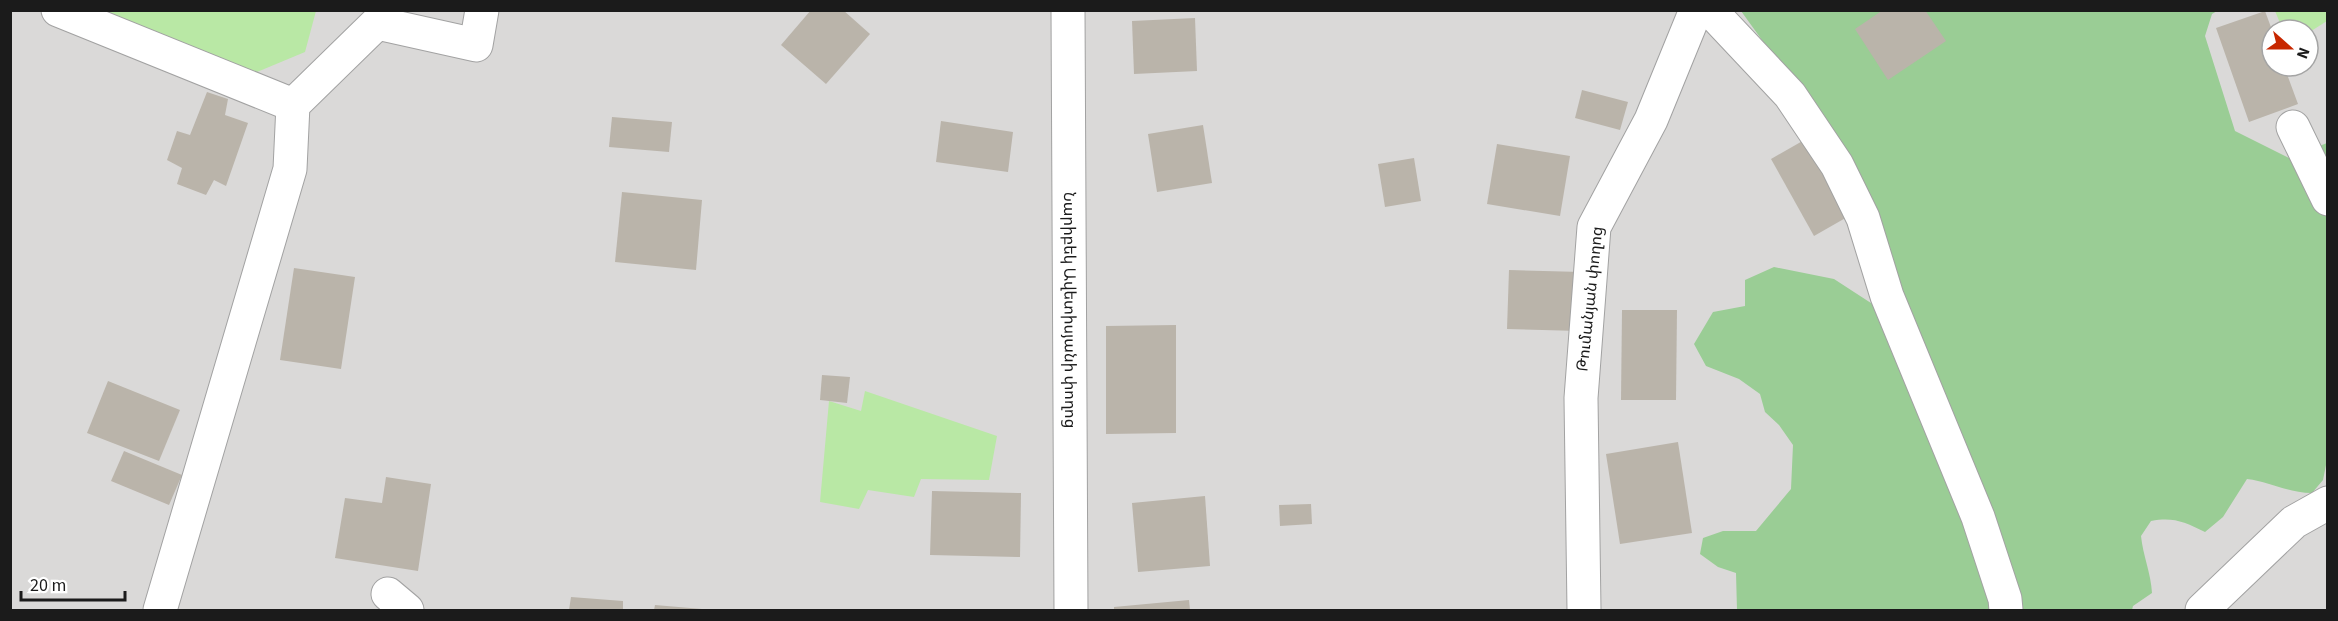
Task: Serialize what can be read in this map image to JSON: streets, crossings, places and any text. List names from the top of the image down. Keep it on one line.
{"streets":{"street":["Թումանյան փողոց","Նարիբեկ Ավետիսյանի փողոց"]},"scale_bar":"20 m","north":"right"}
